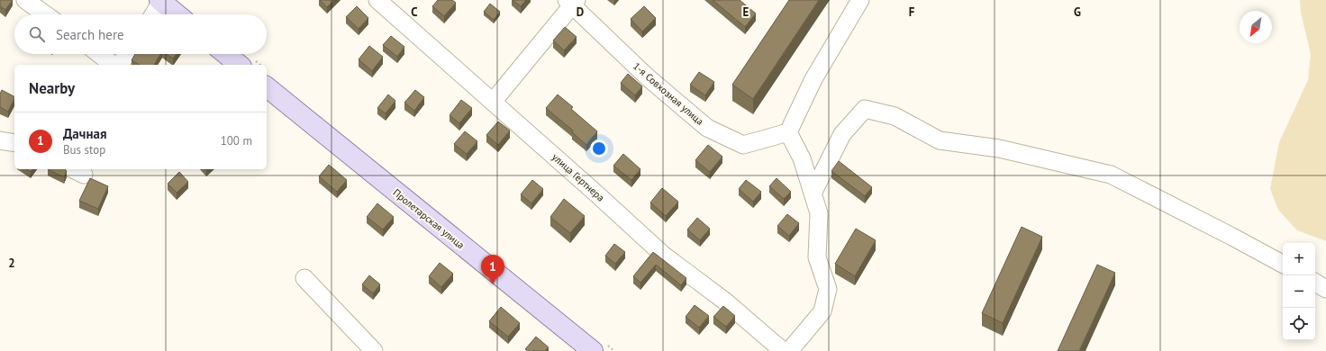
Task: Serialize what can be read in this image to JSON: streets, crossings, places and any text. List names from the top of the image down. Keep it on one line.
{"streets":{"main road":["Пролетарская улица"],"street":["1-я Совхозная улица","улица Гертнера"]},"north":"bottom left","page":{"search":"Search here","heading":"Nearby","list":[{"mark":"1","name":"Дачная","note":"Bus stop","value":"100 m"}],"map_buttons":["+","−"],"pins":"1"},"grid":{"columns":["C","D","E","F","G"],"rows":["2"]}}
